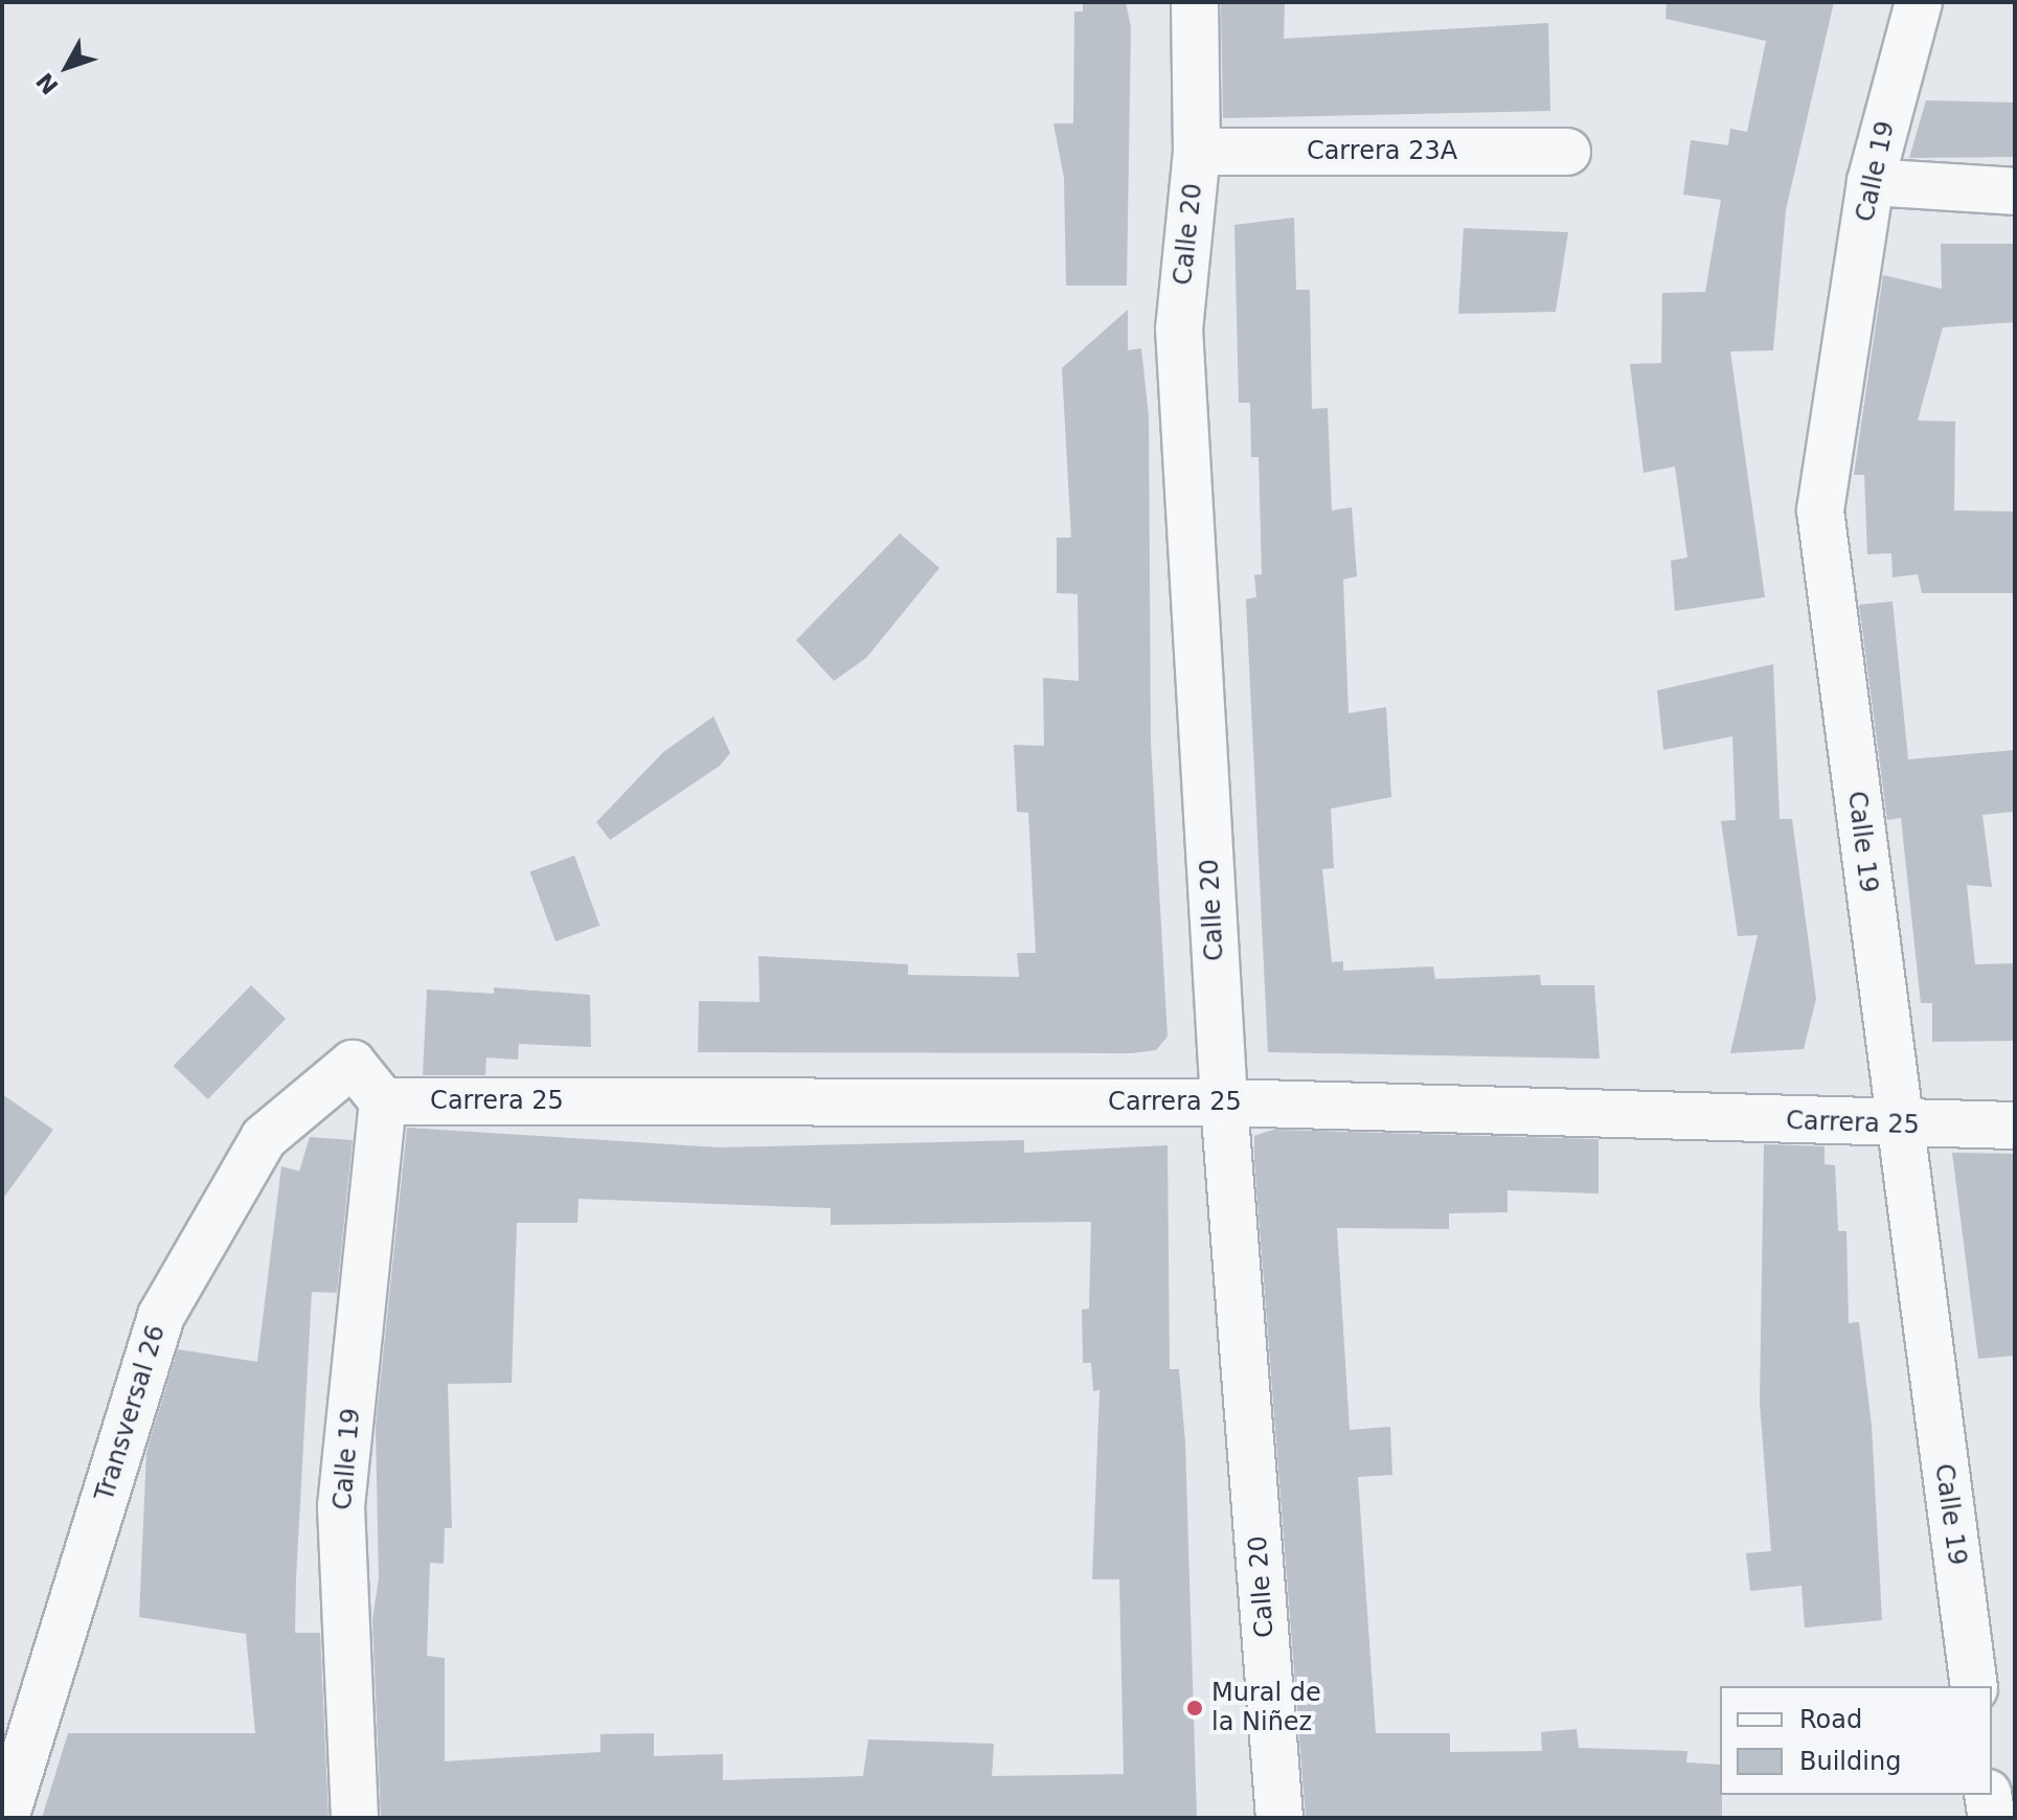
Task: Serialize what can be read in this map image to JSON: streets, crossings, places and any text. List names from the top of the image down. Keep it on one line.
{"streets":{"street":["Carrera 23A","Calle 19","Calle 20","Carrera 25","Transversal 26"]},"crossings":[["Carrera 23A","Calle 20"],["Calle 19","Carrera 25"],["Calle 19","Transversal 26"],["Calle 20","Carrera 25"],["Carrera 25","Transversal 26"]],"places":["Mural de la Niñez"],"legend":["Road","Building"],"north":"bottom left"}
